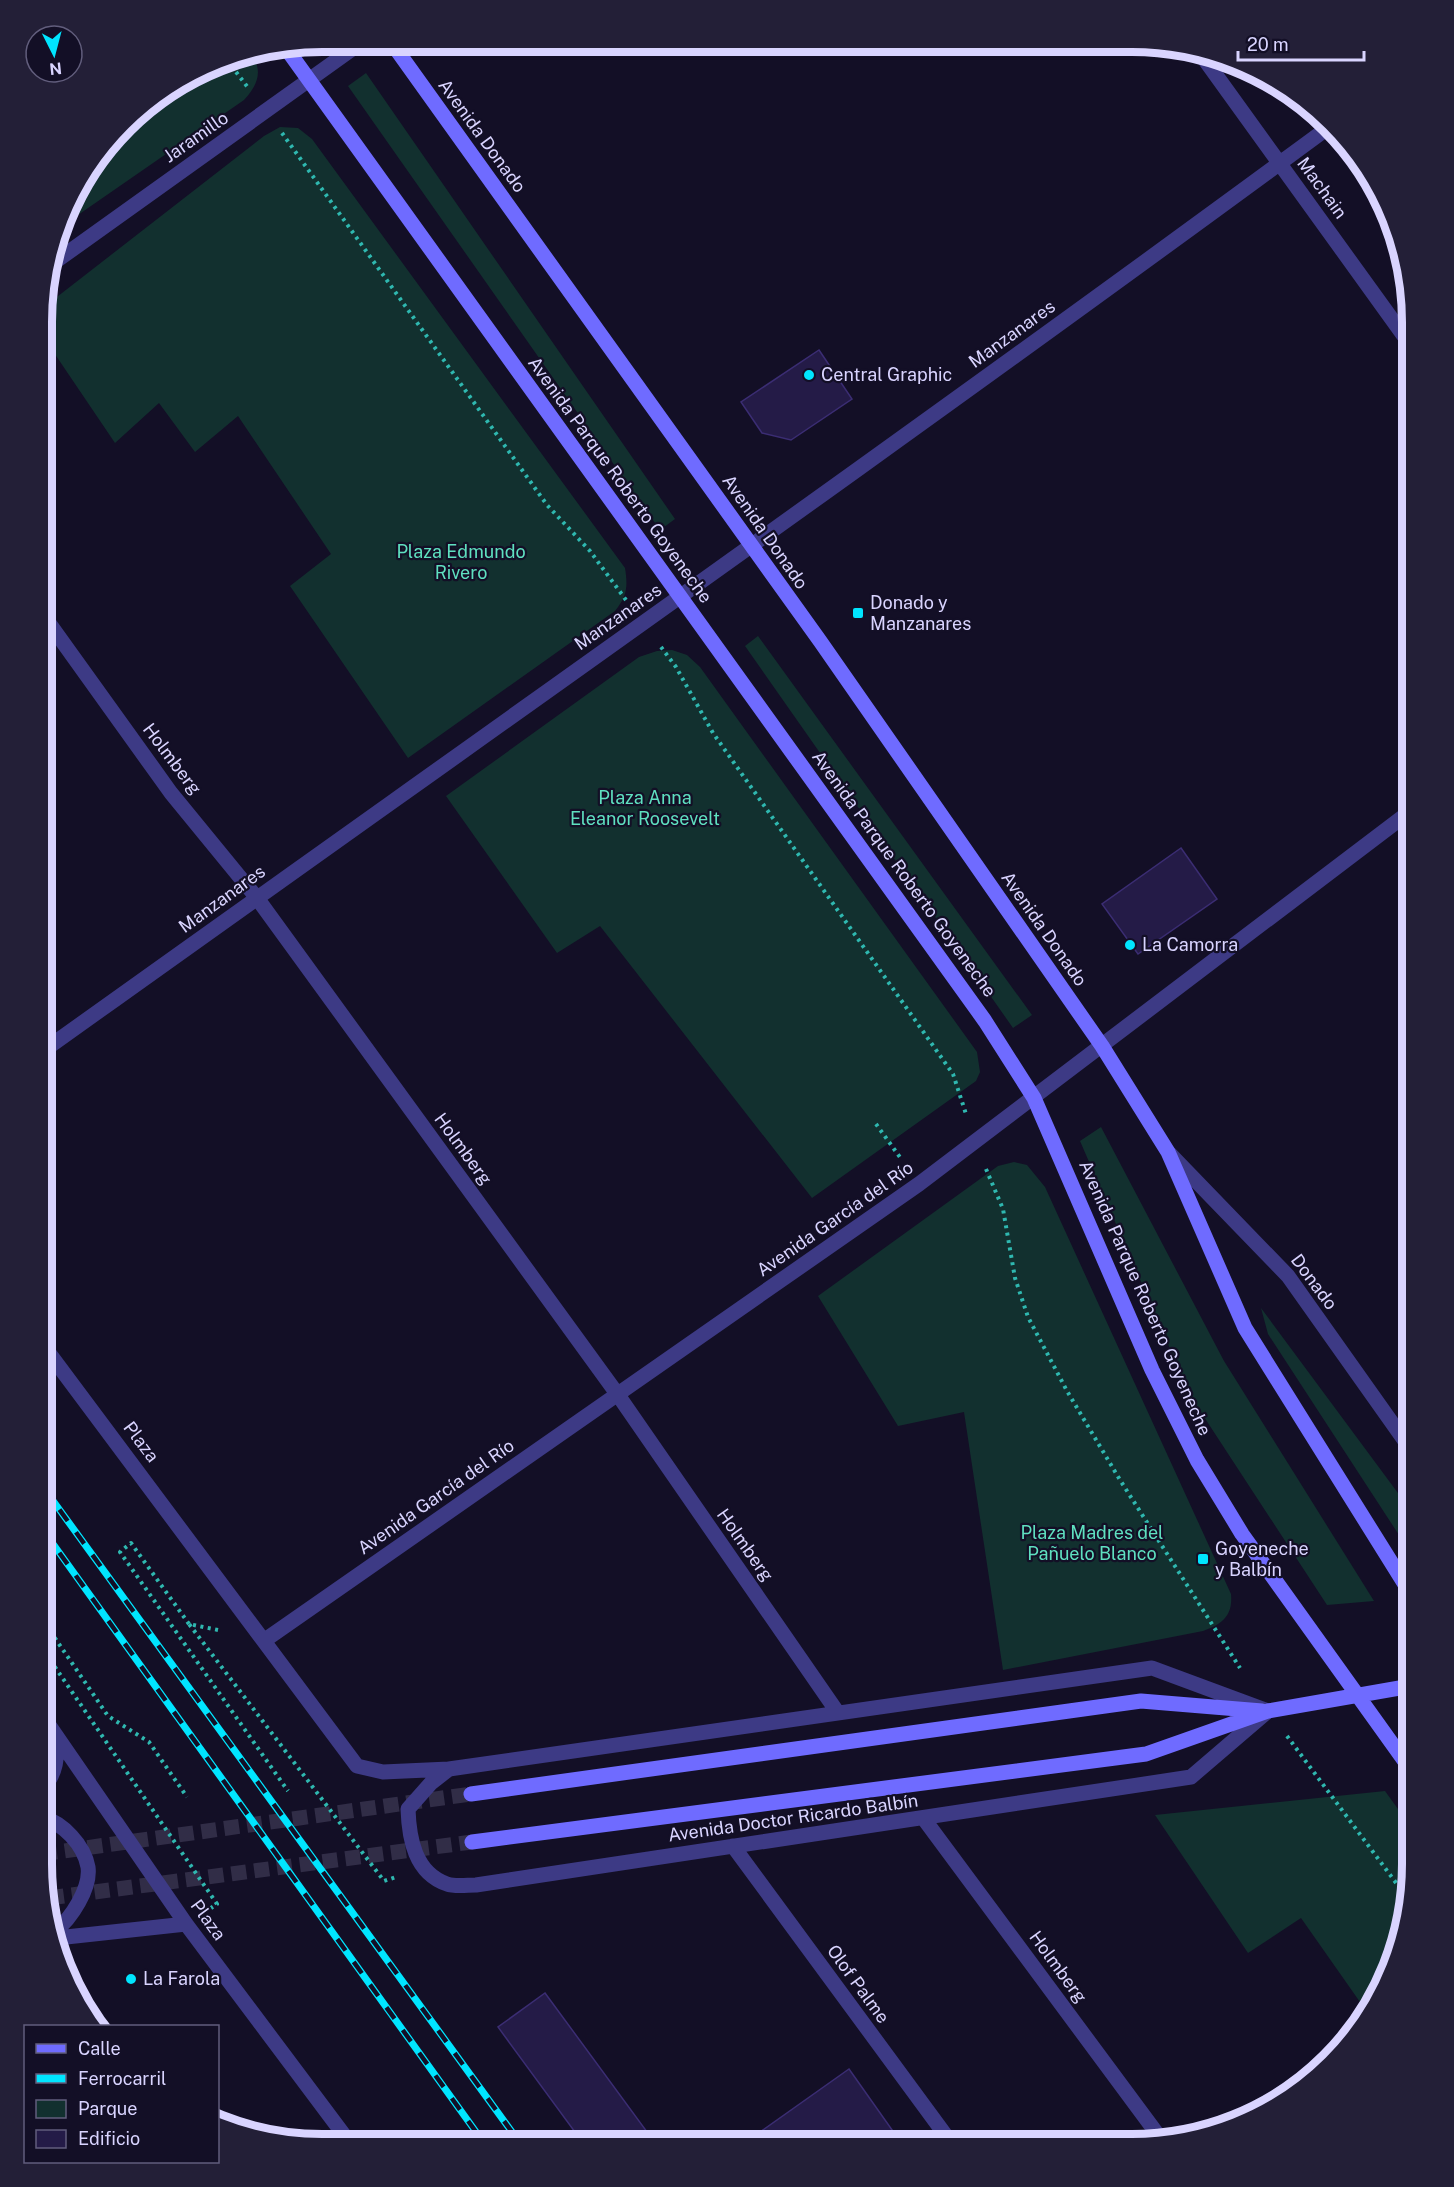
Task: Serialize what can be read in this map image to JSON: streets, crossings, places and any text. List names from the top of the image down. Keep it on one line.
{"streets":{"main road":["Avenida Donado","Avenida Parque Roberto Goyeneche"],"street":["Jaramillo","Machain","Manzanares","Holmberg","Avenida García del Río","Donado","Plaza","Avenida Doctor Ricardo Balbín","Olof Palme"]},"crossings":[["Avenida Donado","Manzanares"],["Avenida Donado","Avenida García del Río"],["Jaramillo","Avenida Parque Roberto Goyeneche"],["Machain","Manzanares"],["Manzanares","Avenida Parque Roberto Goyeneche"],["Manzanares","Holmberg"],["Avenida Parque Roberto Goyeneche","Avenida García del Río"],["Holmberg","Avenida García del Río"],["Holmberg","Avenida Doctor Ricardo Balbín"],["Avenida García del Río","Plaza"],["Avenida Doctor Ricardo Balbín","Olof Palme"]],"parks":["Plaza Edmundo Rivero","Plaza Anna Eleanor Roosevelt","Plaza Madres del Pañuelo Blanco"],"places":{"other":["Central Graphic","La Camorra","La Farola"],"transit":["Donado y Manzanares","Goyeneche y Balbín"]},"legend":["Calle","Ferrocarril","Parque","Edificio"],"scale_bar":"20 m","north":"bottom"}
